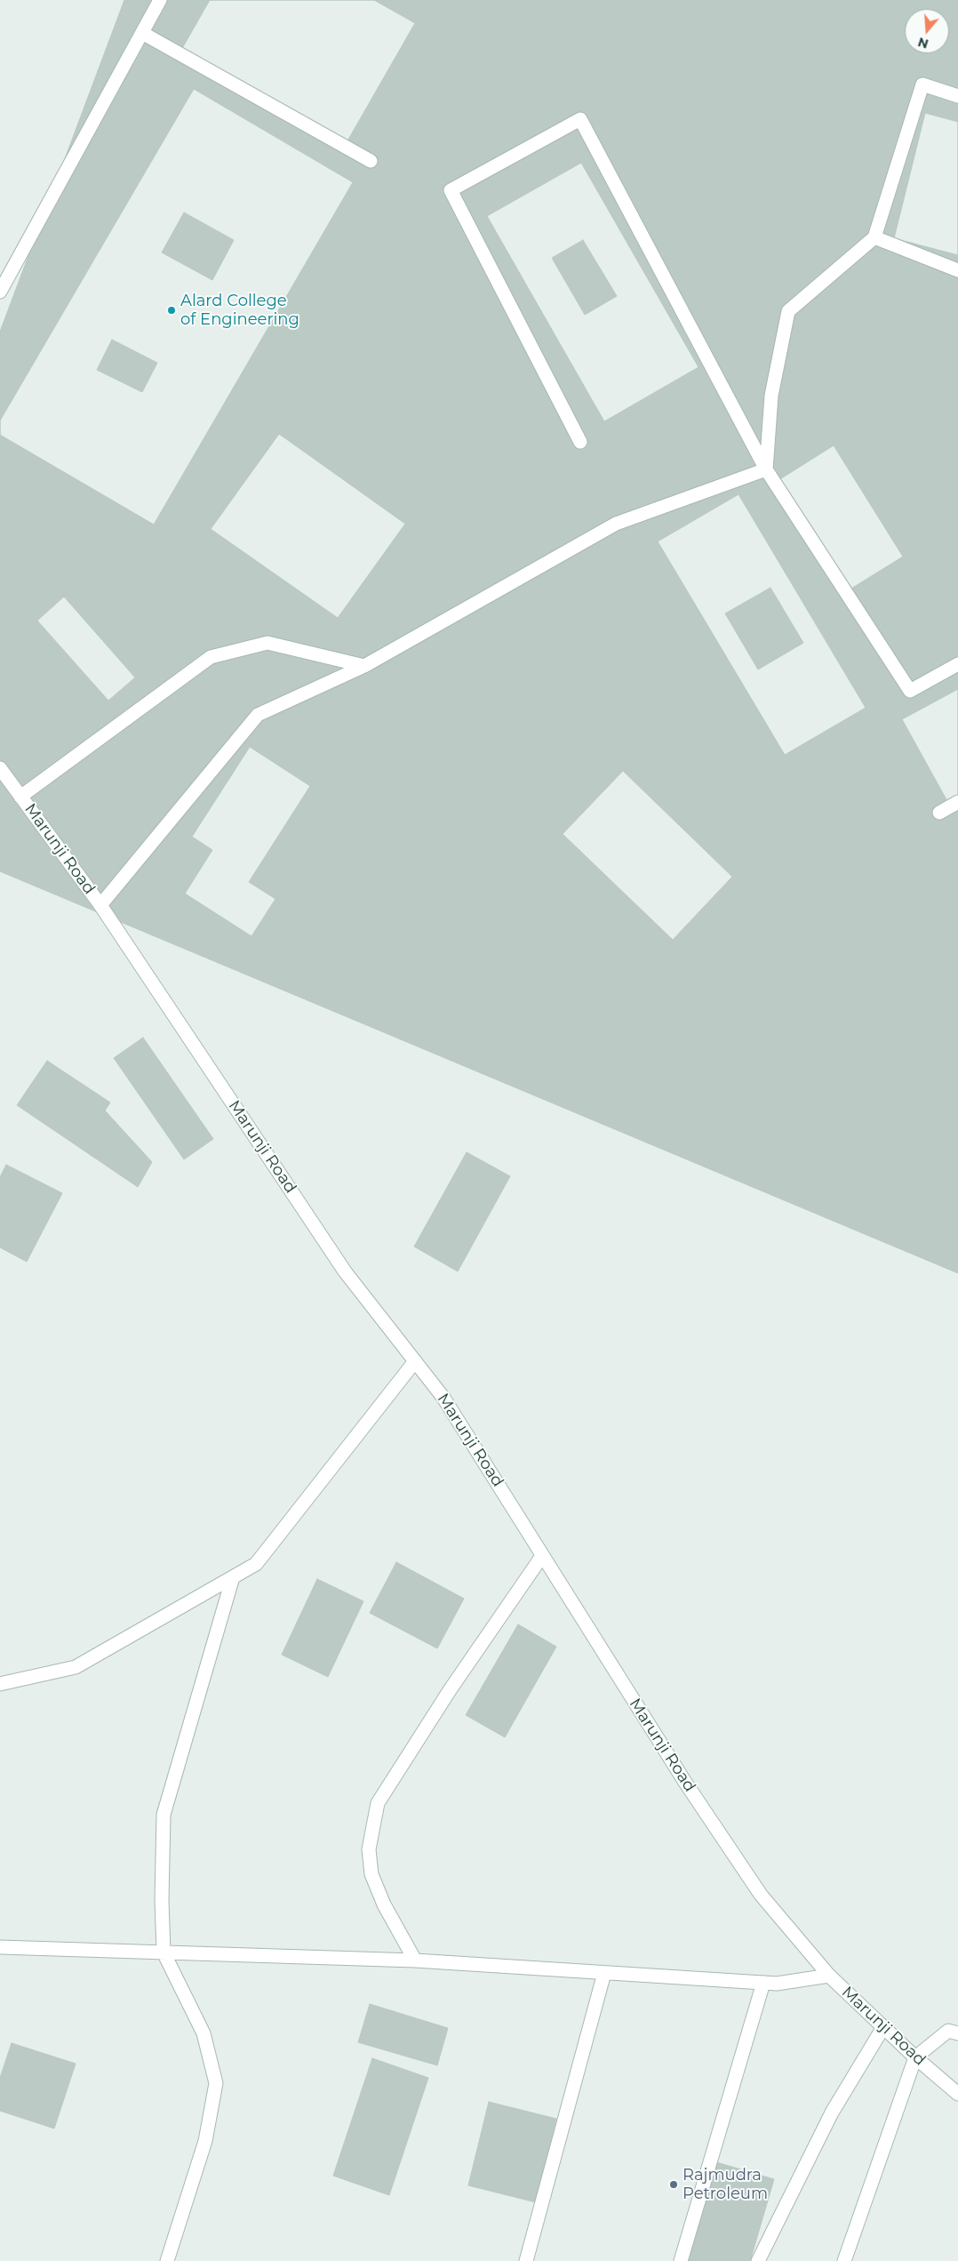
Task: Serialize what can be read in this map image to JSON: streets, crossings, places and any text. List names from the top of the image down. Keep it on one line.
{"streets":{"street":["Marunji Road"]},"places":["Alard College of Engineering","Rajmudra Petroleum"],"north":"bottom"}
